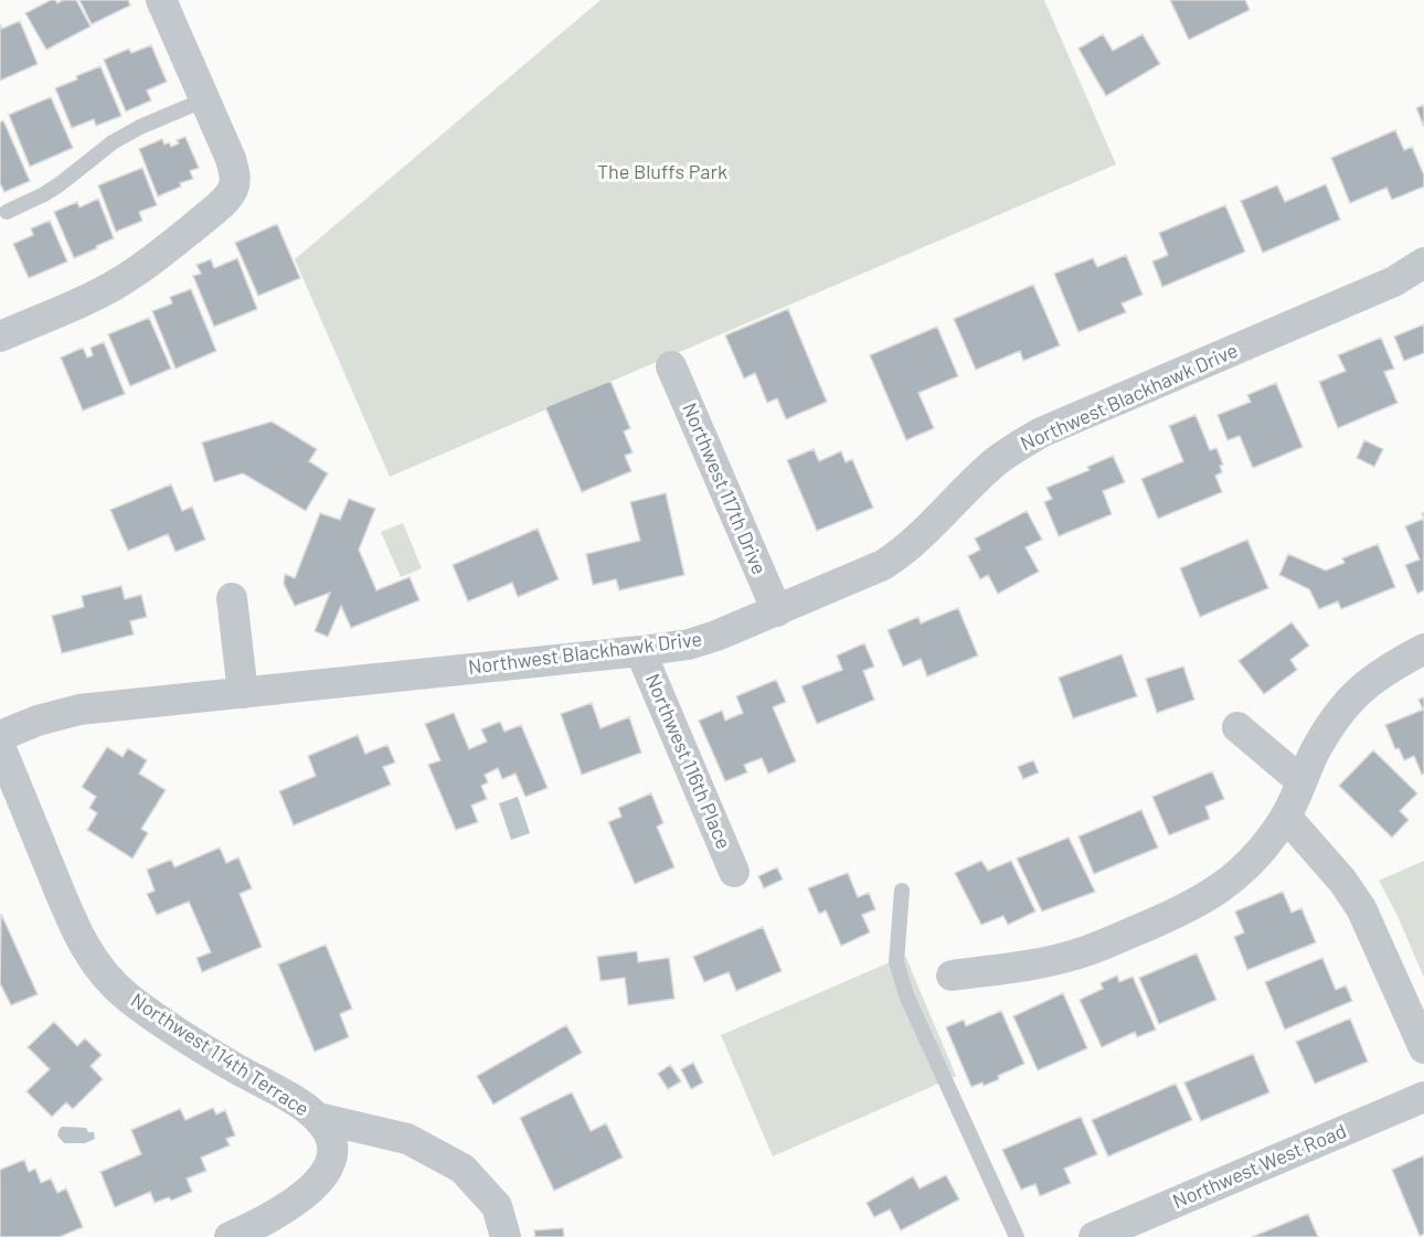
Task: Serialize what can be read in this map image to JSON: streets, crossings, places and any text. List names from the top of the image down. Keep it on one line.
{"streets":{"street":["Northwest Blackhawk Drive","Northwest 117th Drive","Northwest 116th Place","Northwest 114th Terrace","Northwest West Road"]},"crossings":[["Northwest Blackhawk Drive","Northwest 117th Drive"],["Northwest Blackhawk Drive","Northwest 116th Place"]],"parks":["The Bluffs Park"]}
